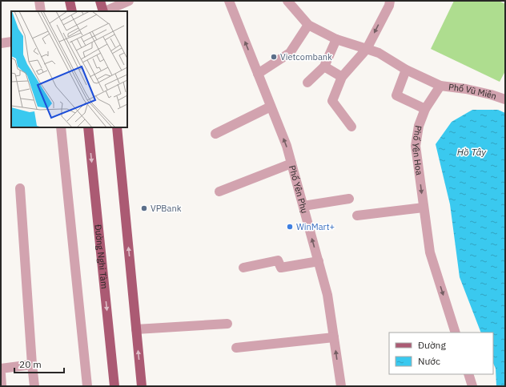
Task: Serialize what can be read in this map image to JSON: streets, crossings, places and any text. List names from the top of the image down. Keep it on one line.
{"streets":{"main road":["Đường Nghi Tàm"],"street":["Phố Vũ Miên","Phố Yên Hoa","Phố Yên Phụ"]},"crossings":[["Phố Vũ Miên","Phố Yên Hoa"]],"one_way":["Phố Yên Hoa","Phố Yên Phụ"],"water":["Hồ Tây"],"places":["Vietcombank","VPBank","WinMart+"],"legend":["Đường","Nước"],"scale_bar":"20 m"}
